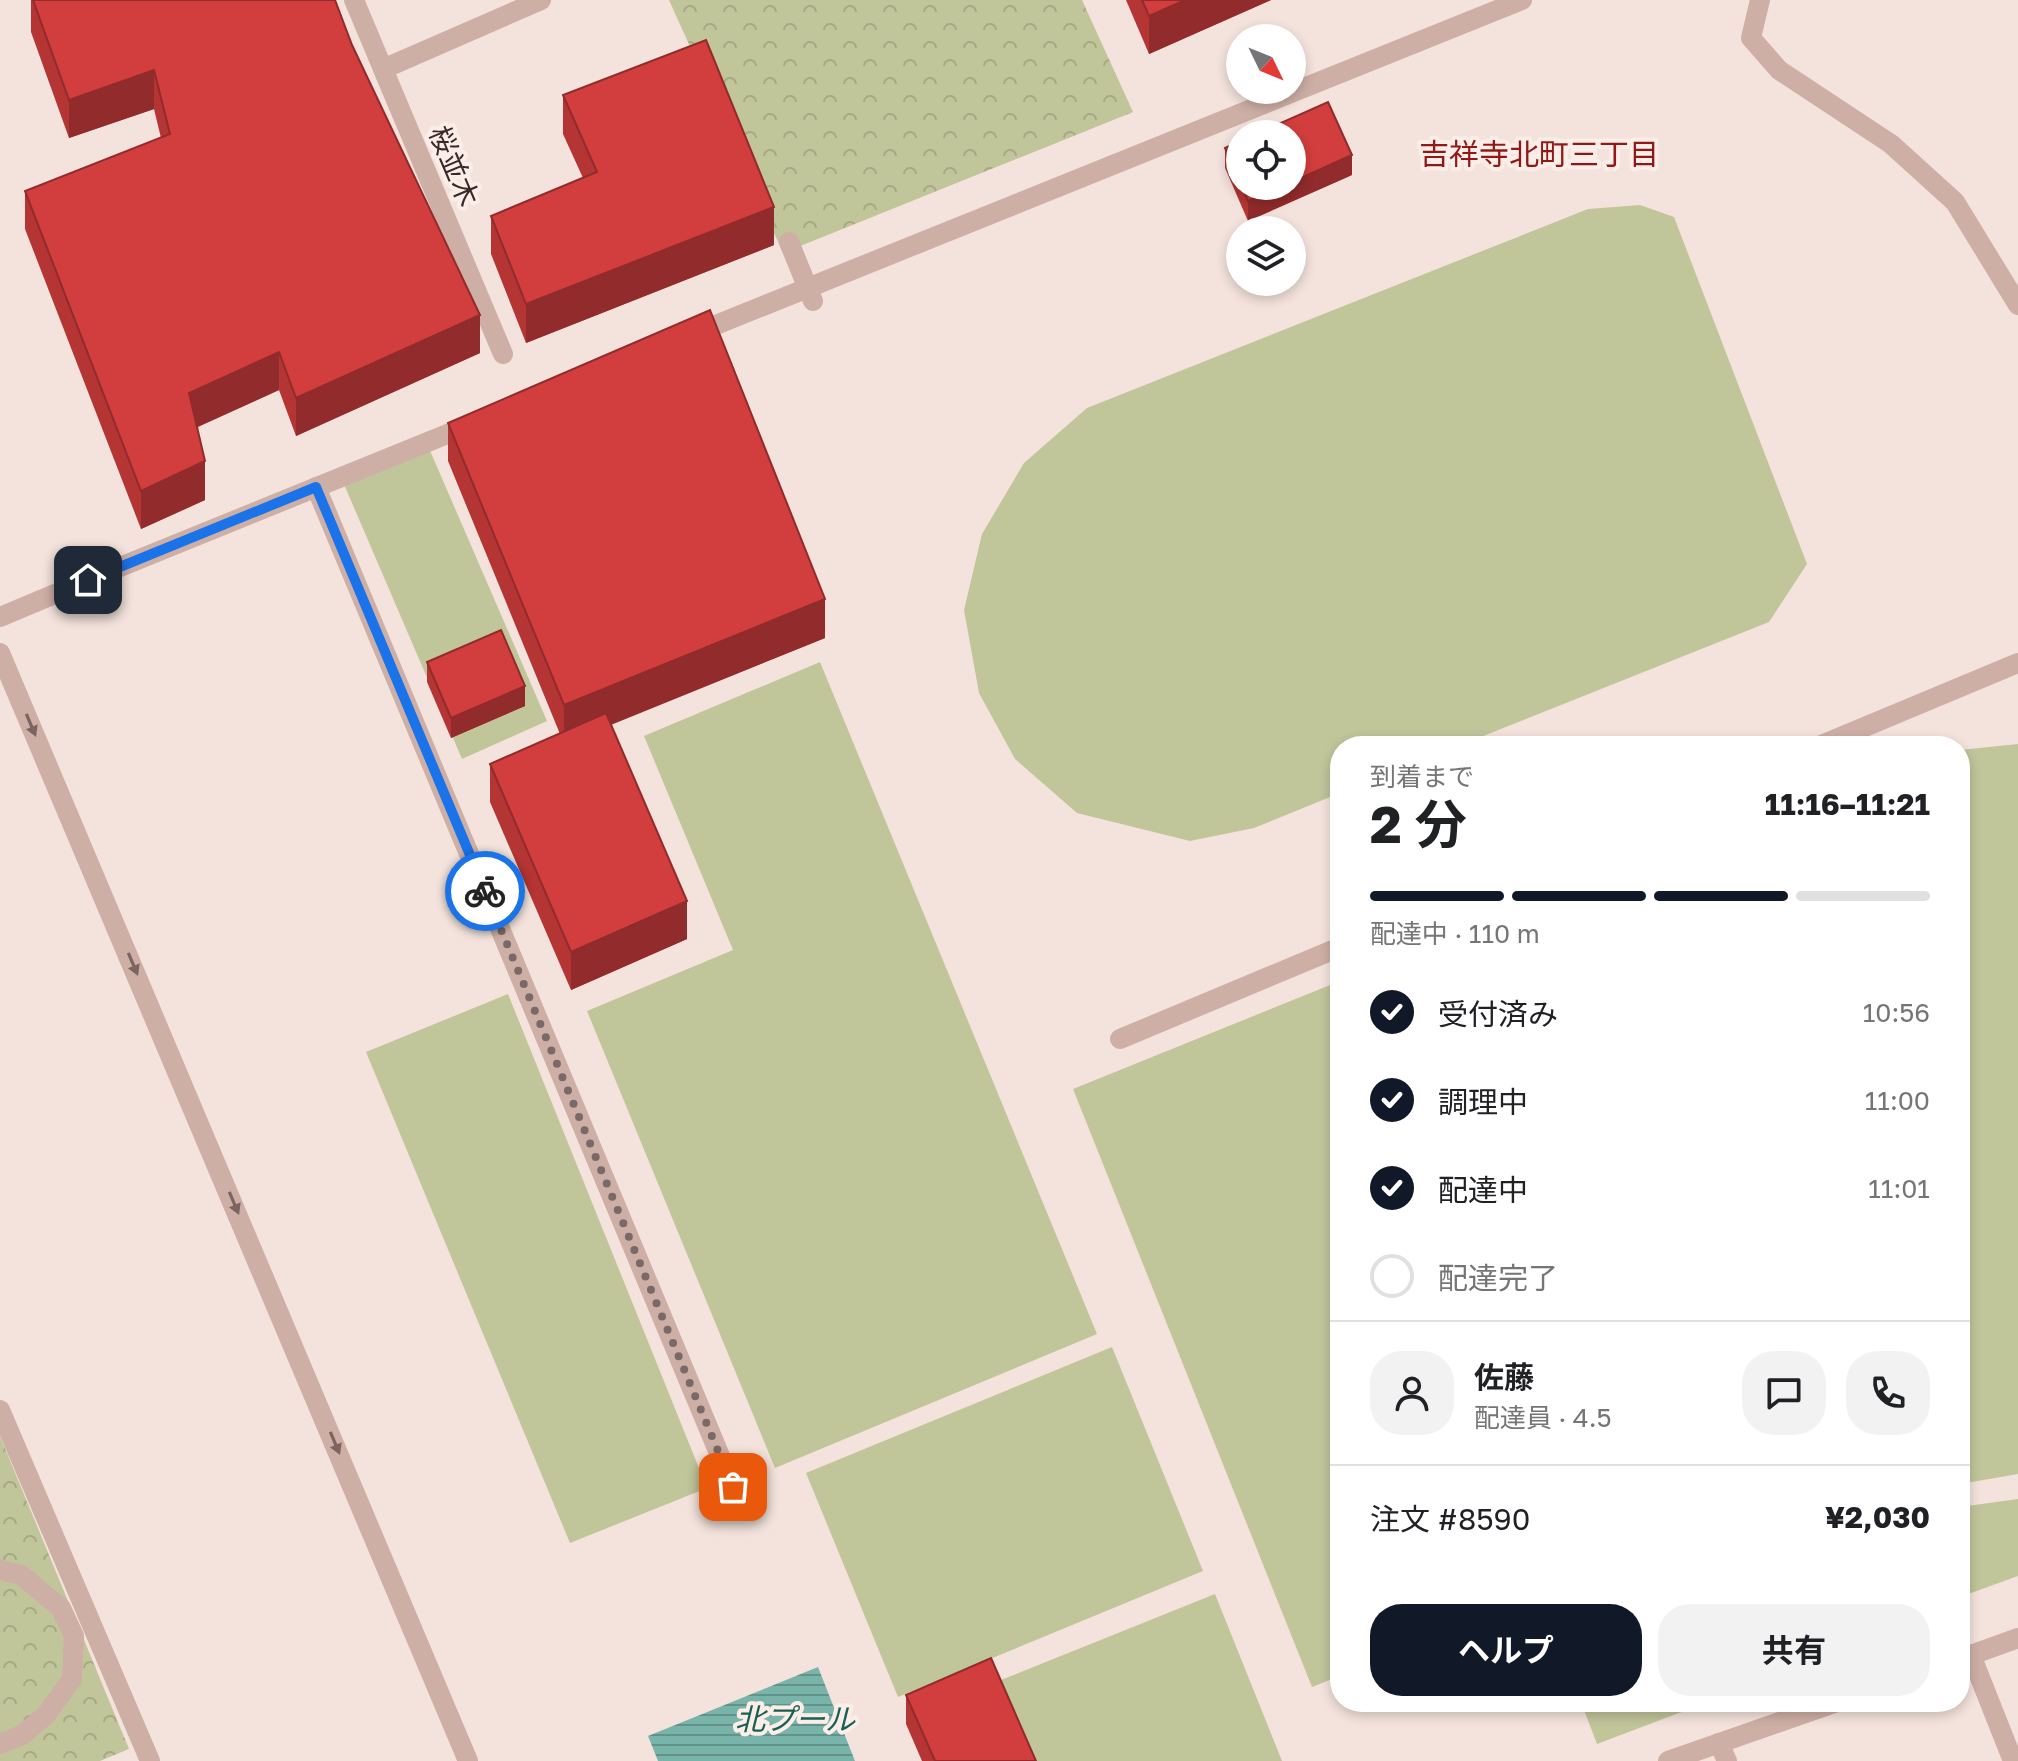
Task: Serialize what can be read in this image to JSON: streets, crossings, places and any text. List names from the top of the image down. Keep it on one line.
{"streets":{"street":["桜並木"]},"districts":["吉祥寺北町三丁目"],"water":["北プール"],"north":"bottom right","page":{"heading":["2 分","到着まで","11:16–11:21"],"panel":["佐藤","配達員 · 4.5","注文 #8590","¥2,030"],"bar":"配達中 · 110 m","list":[["受付済み","10:56"],["調理中","11:00"],["配達中","11:01"],"配達完了"],"buttons":["ヘルプ","共有"]}}
